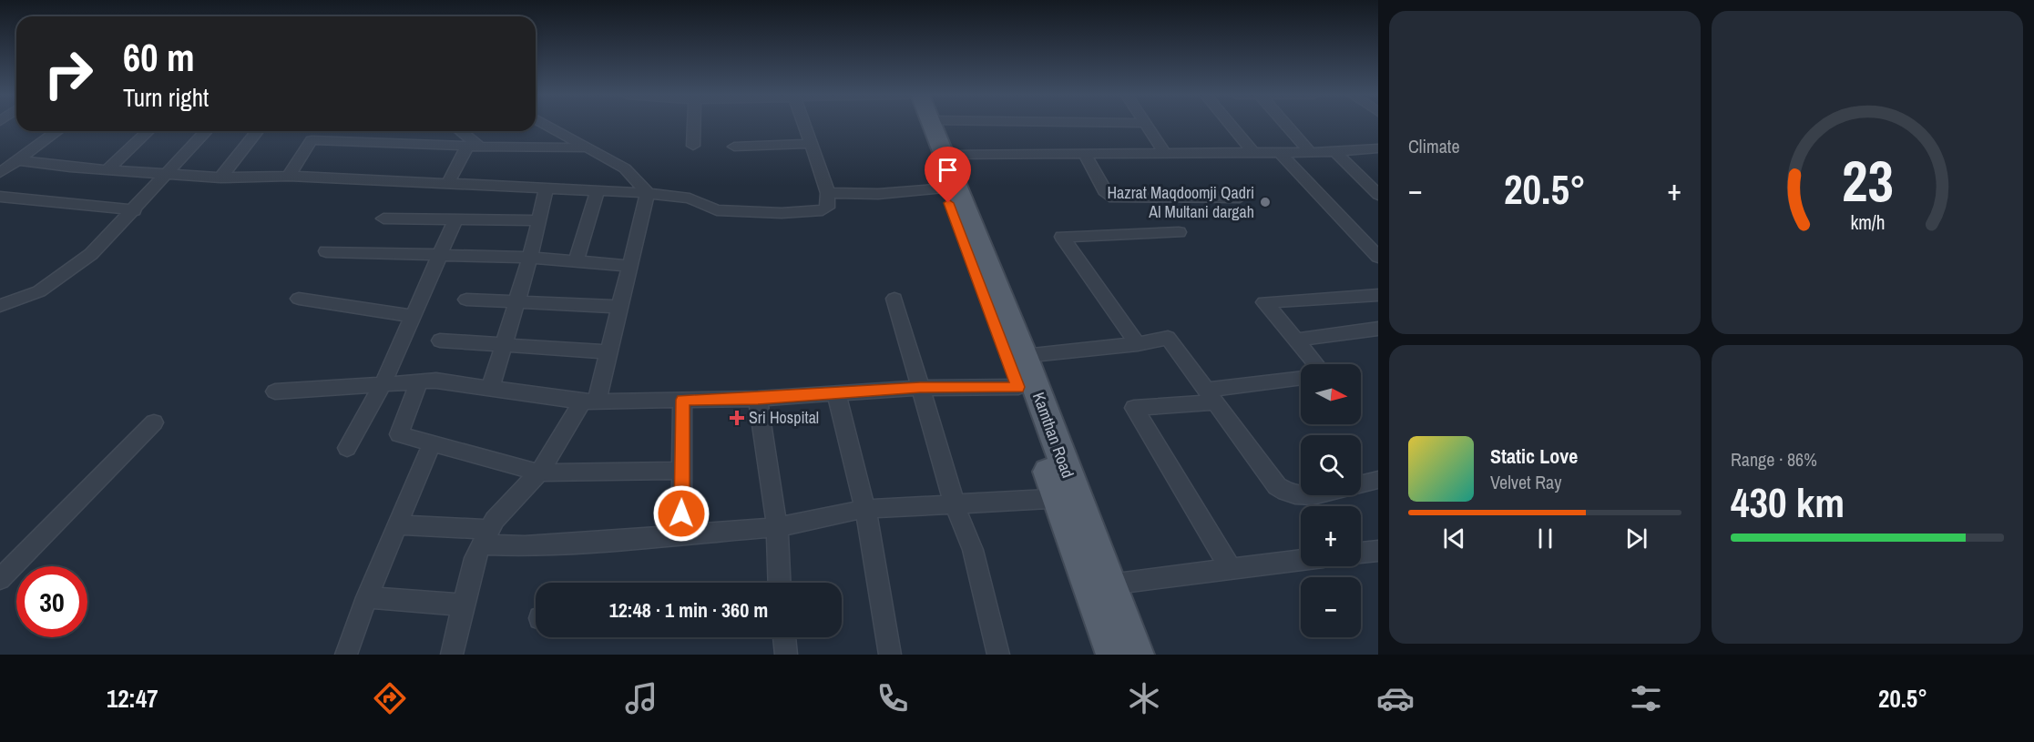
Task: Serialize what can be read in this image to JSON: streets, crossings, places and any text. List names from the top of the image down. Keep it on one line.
{"streets":{"main road":["Kamthan Road"]},"places":{"other":["Hazrat Maqdoomji Qadri Al Multani dargah"],"health":["Sri Hospital"]},"north":"right","page":{"tile":["Climate",["Range · 86%","430 km"]],"turn":["60 m","Turn right"],"heat":["−","20.5°","+"],"map_buttons":["+","−"],"song":["Static Love","Velvet Ray"],"limit":"30","trip":"12:48 · 1 min · 360 m","tabs":["12:47","20.5°"],"gauge":["23","km/h"]}}
